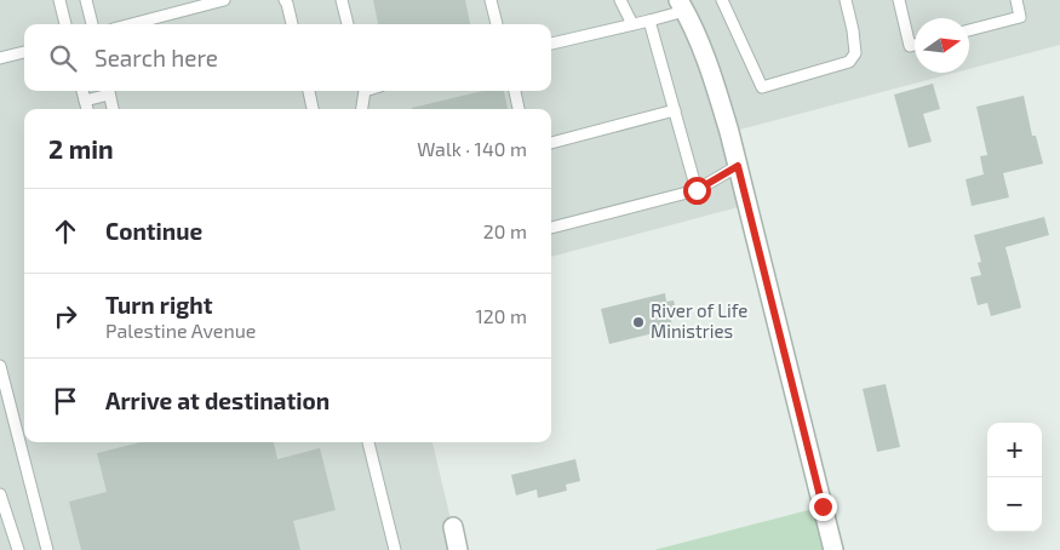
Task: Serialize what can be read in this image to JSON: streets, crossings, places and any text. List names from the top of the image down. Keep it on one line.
{"places":["River of Life Ministries"],"north":"right","page":{"search":"Search here","heading":["2 min","Walk · 140 m"],"list":[["Continue","20 m"],["Turn right","Palestine Avenue","120 m"],"Arrive at destination"],"map_buttons":["+","−"]}}
